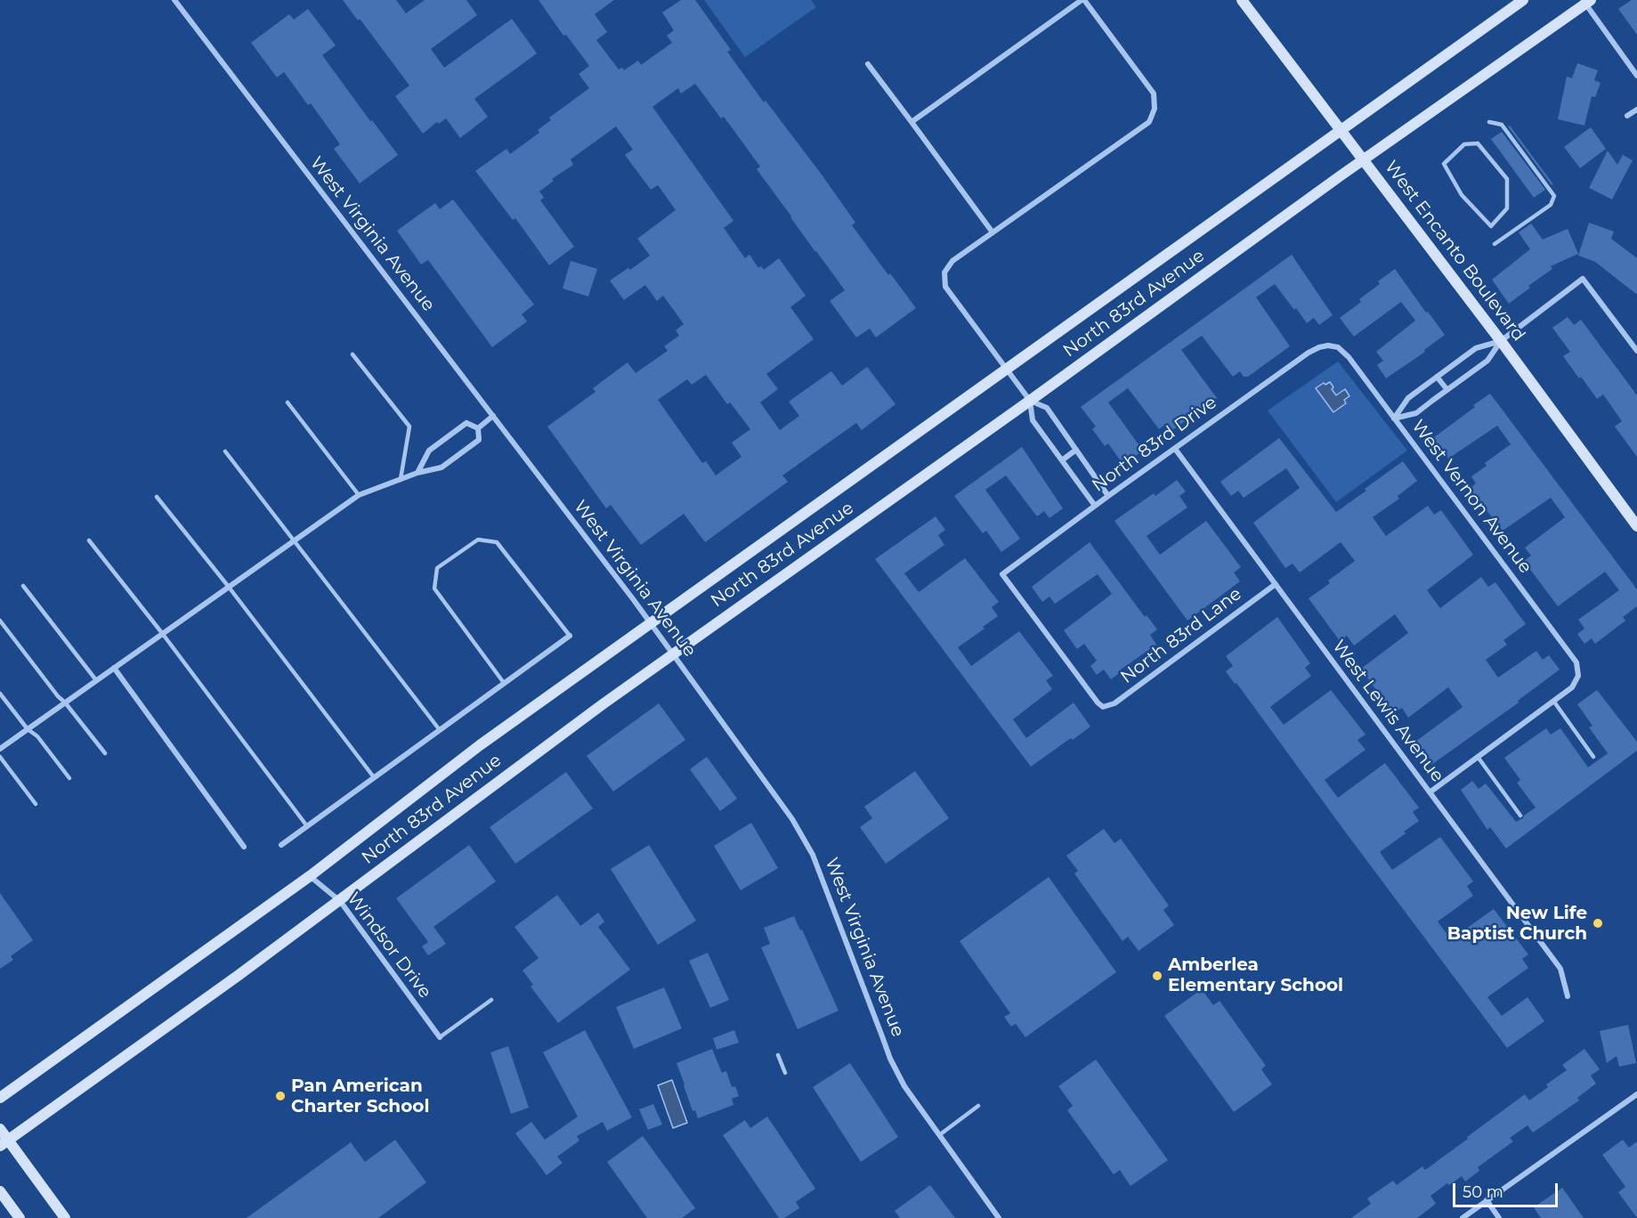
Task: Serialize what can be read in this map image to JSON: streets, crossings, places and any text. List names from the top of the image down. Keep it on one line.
{"streets":{"main road":["West Encanto Boulevard","North 83rd Avenue"],"street":["West Virginia Avenue","North 83rd Drive","West Vernon Avenue","North 83rd Lane","West Lewis Avenue","Windsor Drive"]},"crossings":[["West Virginia Avenue","North 83rd Avenue"],["West Encanto Boulevard","North 83rd Avenue"],["North 83rd Avenue","Windsor Drive"],["North 83rd Drive","West Vernon Avenue"],["North 83rd Drive","North 83rd Lane"],["North 83rd Drive","West Lewis Avenue"],["North 83rd Lane","West Lewis Avenue"]],"places":["New Life Baptist Church","Amberlea Elementary School","Pan American Charter School"],"scale_bar":"50 m"}
